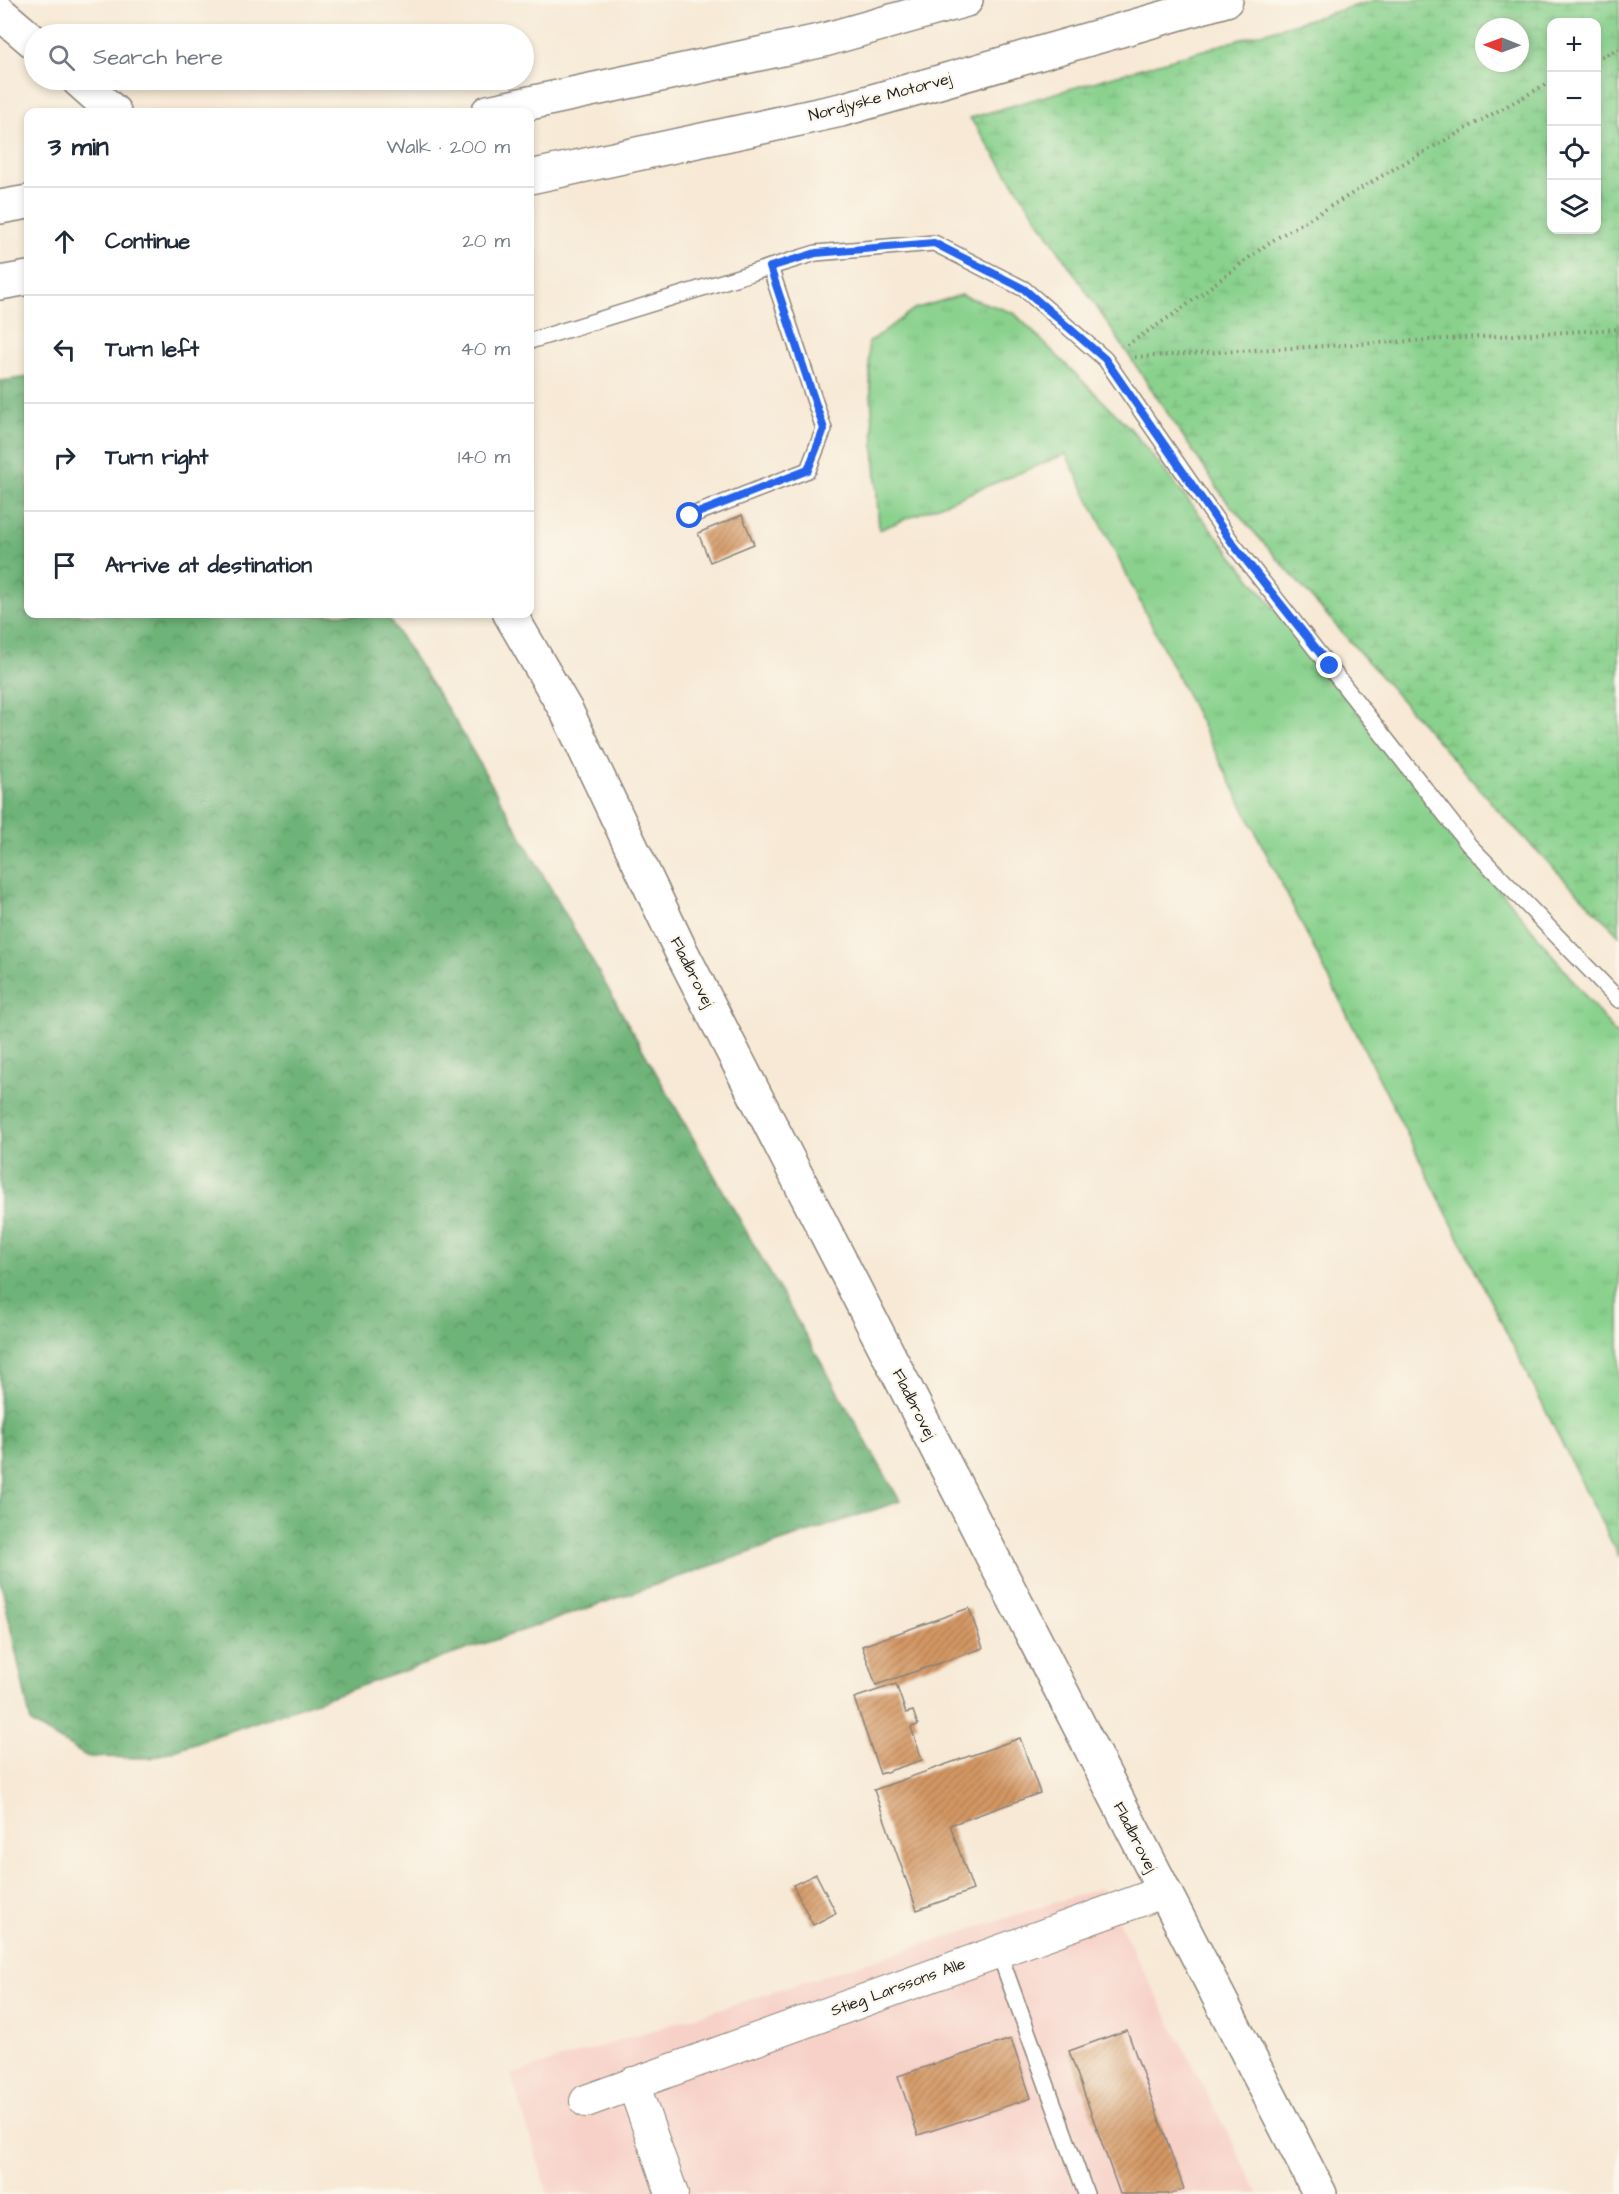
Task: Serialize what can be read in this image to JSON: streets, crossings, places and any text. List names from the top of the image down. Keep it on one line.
{"streets":{"main road":["Nordjyske Motorvej","Fladbrovej"],"street":["Stieg Larssons Alle"]},"crossings":[["Fladbrovej","Stieg Larssons Alle"]],"north":"left","page":{"map_buttons":["+","−"],"search":"Search here","heading":["3 min","Walk · 200 m"],"list":[["Continue","20 m"],["Turn left","40 m"],["Turn right","140 m"],"Arrive at destination"]}}
